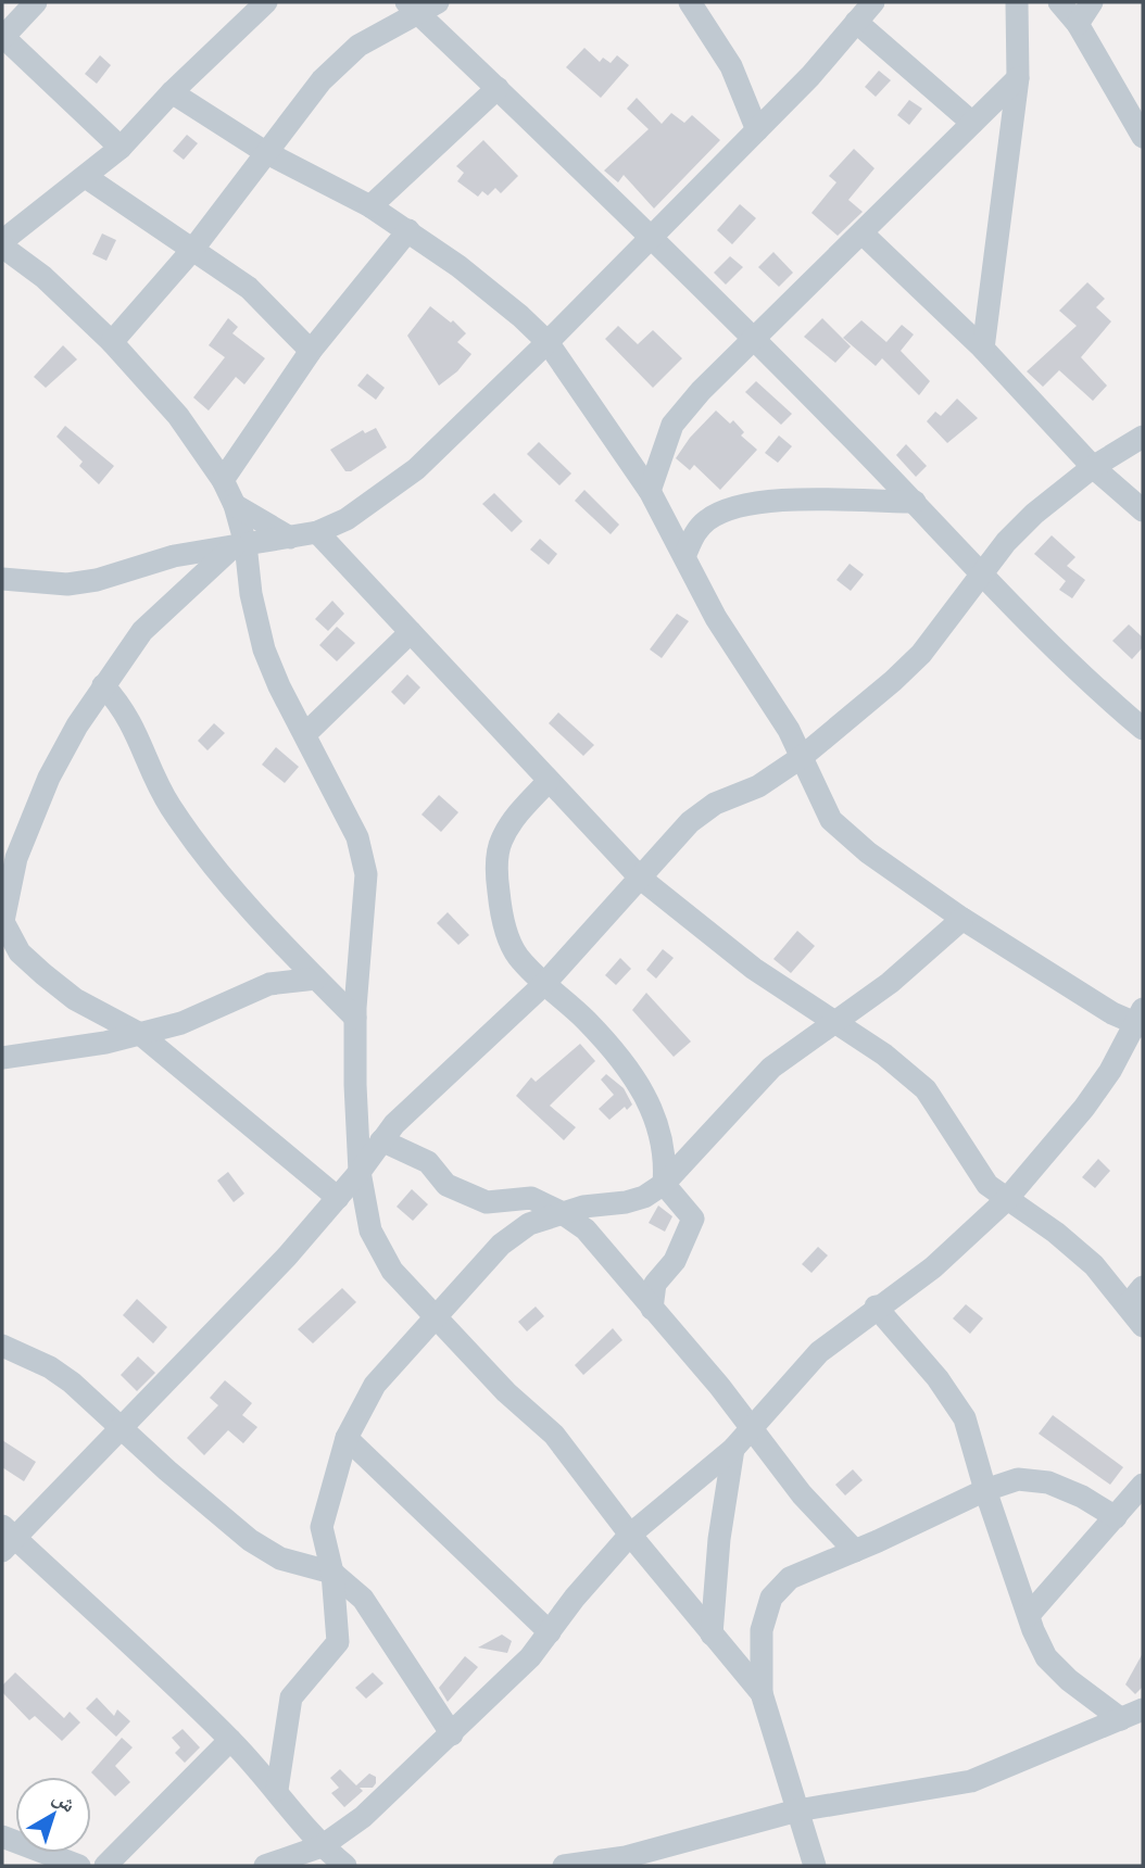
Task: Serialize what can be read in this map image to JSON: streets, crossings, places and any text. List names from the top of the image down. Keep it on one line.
{"north":"top right"}
